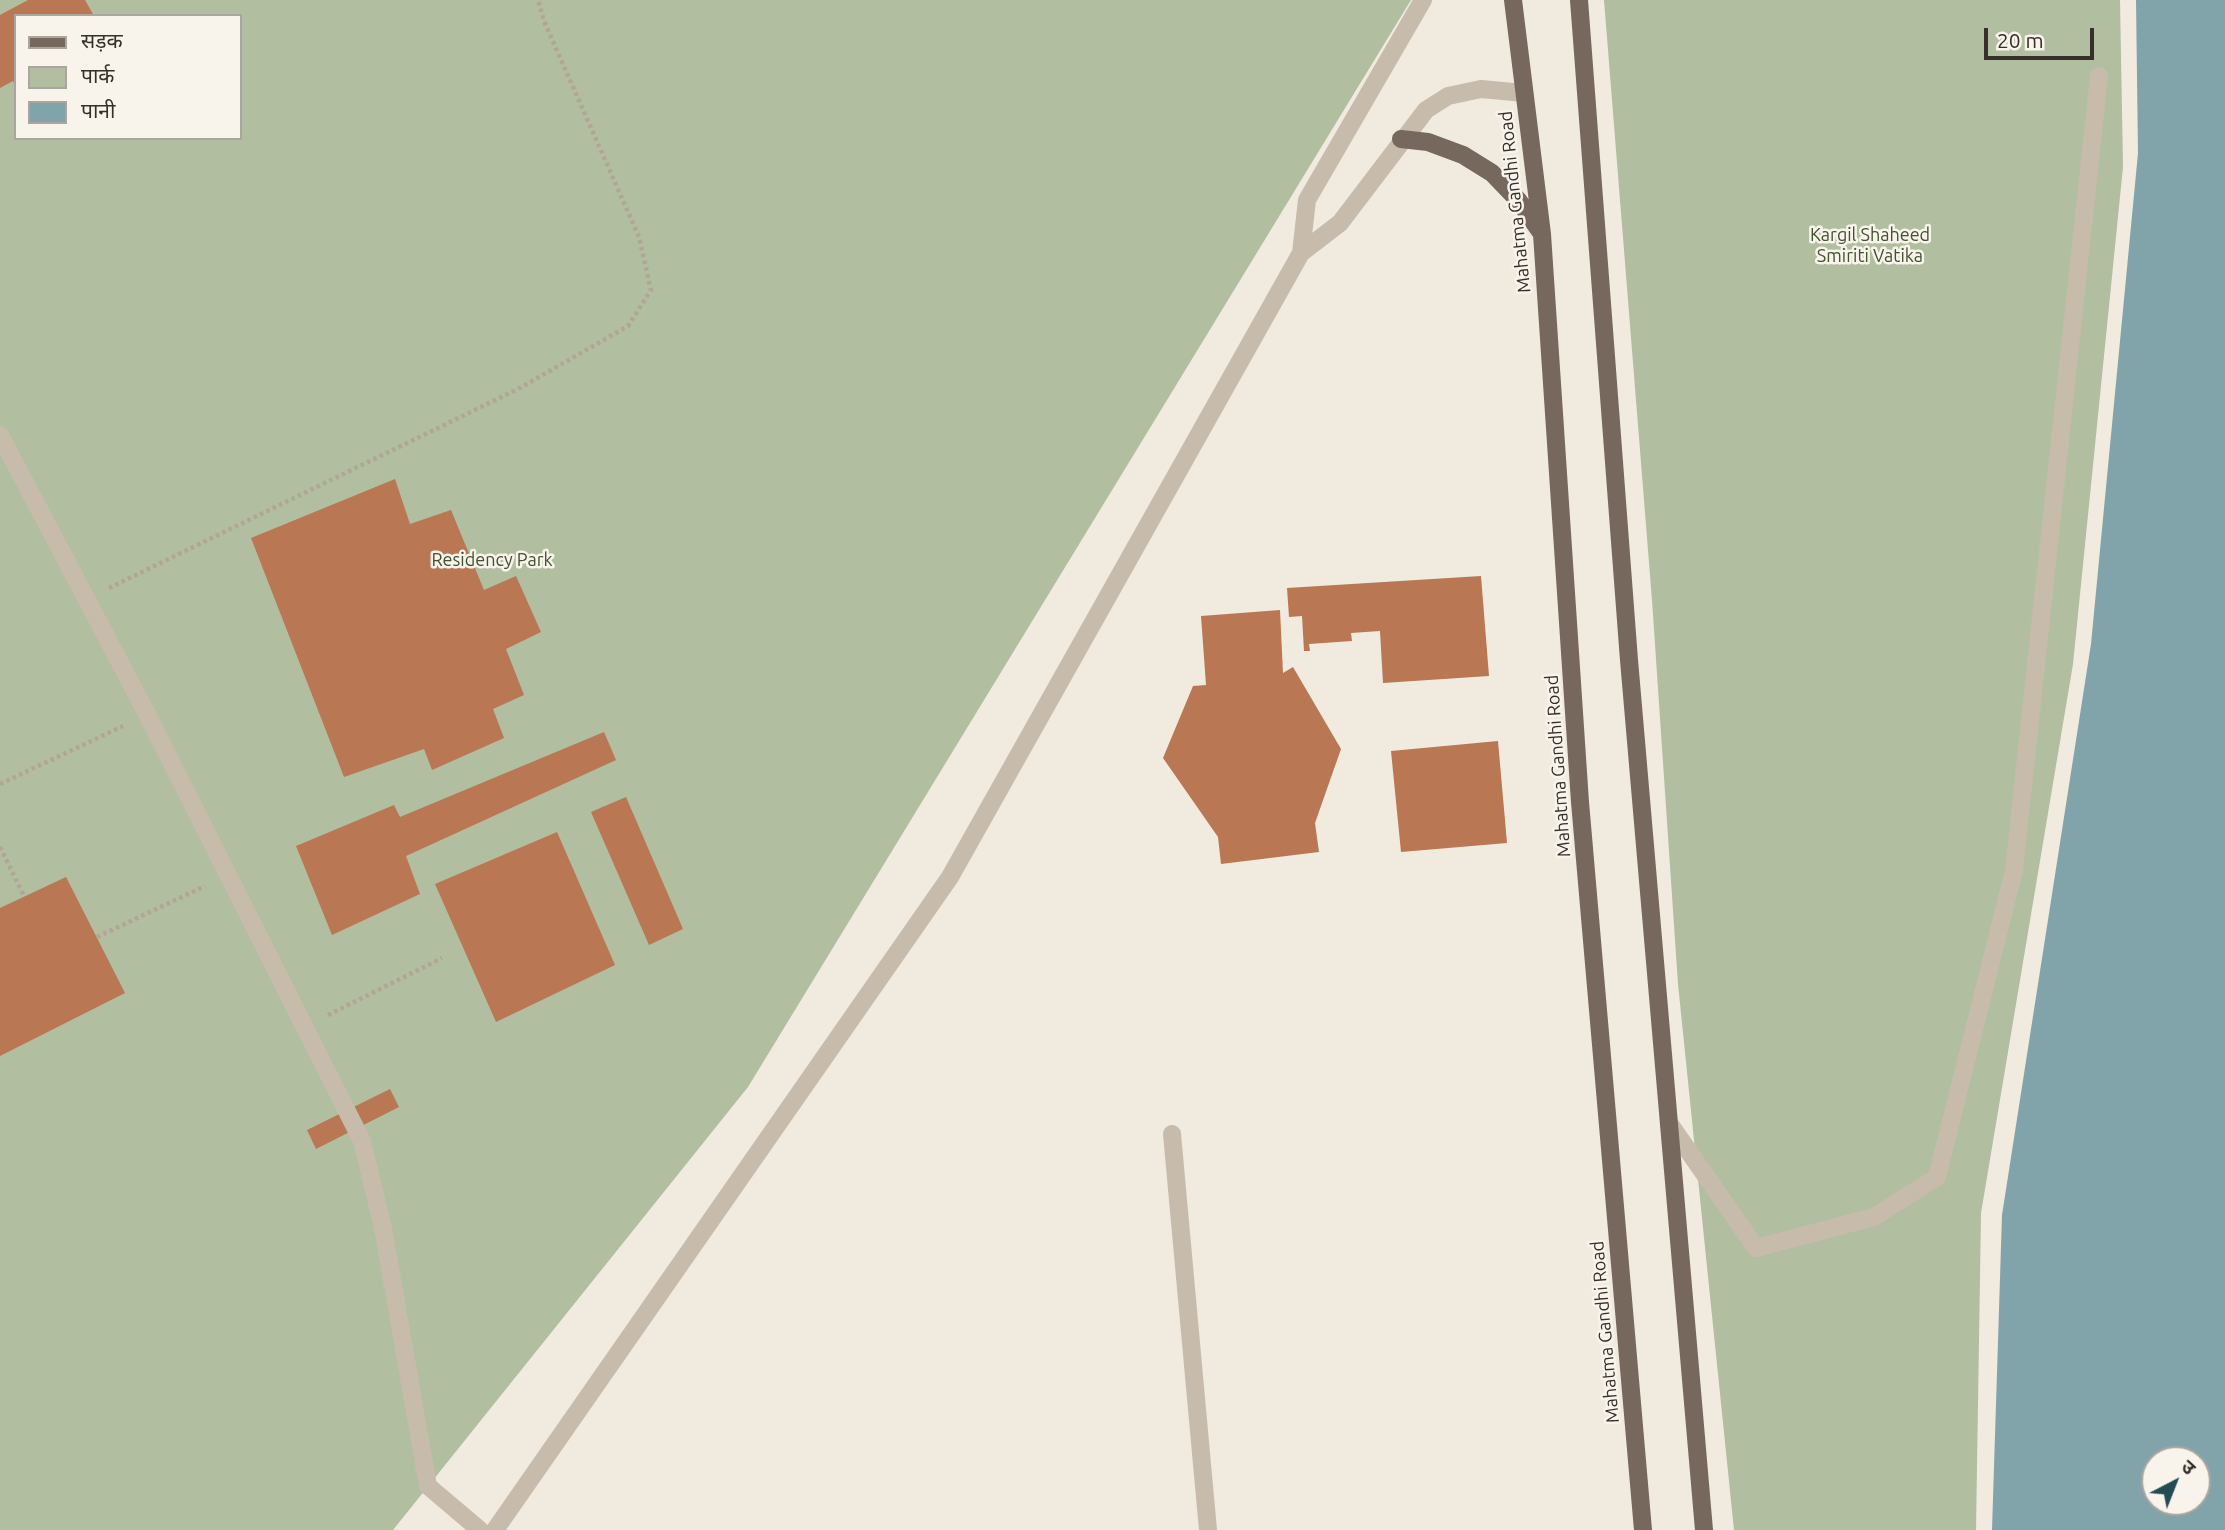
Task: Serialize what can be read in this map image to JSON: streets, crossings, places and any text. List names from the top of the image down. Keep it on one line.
{"streets":{"main road":["Mahatma Gandhi Road"]},"parks":["Kargil Shaheed Smiriti Vatika","Residency Park"],"legend":["सड़क","पार्क","पानी"],"scale_bar":"20 m","north":"top right"}
